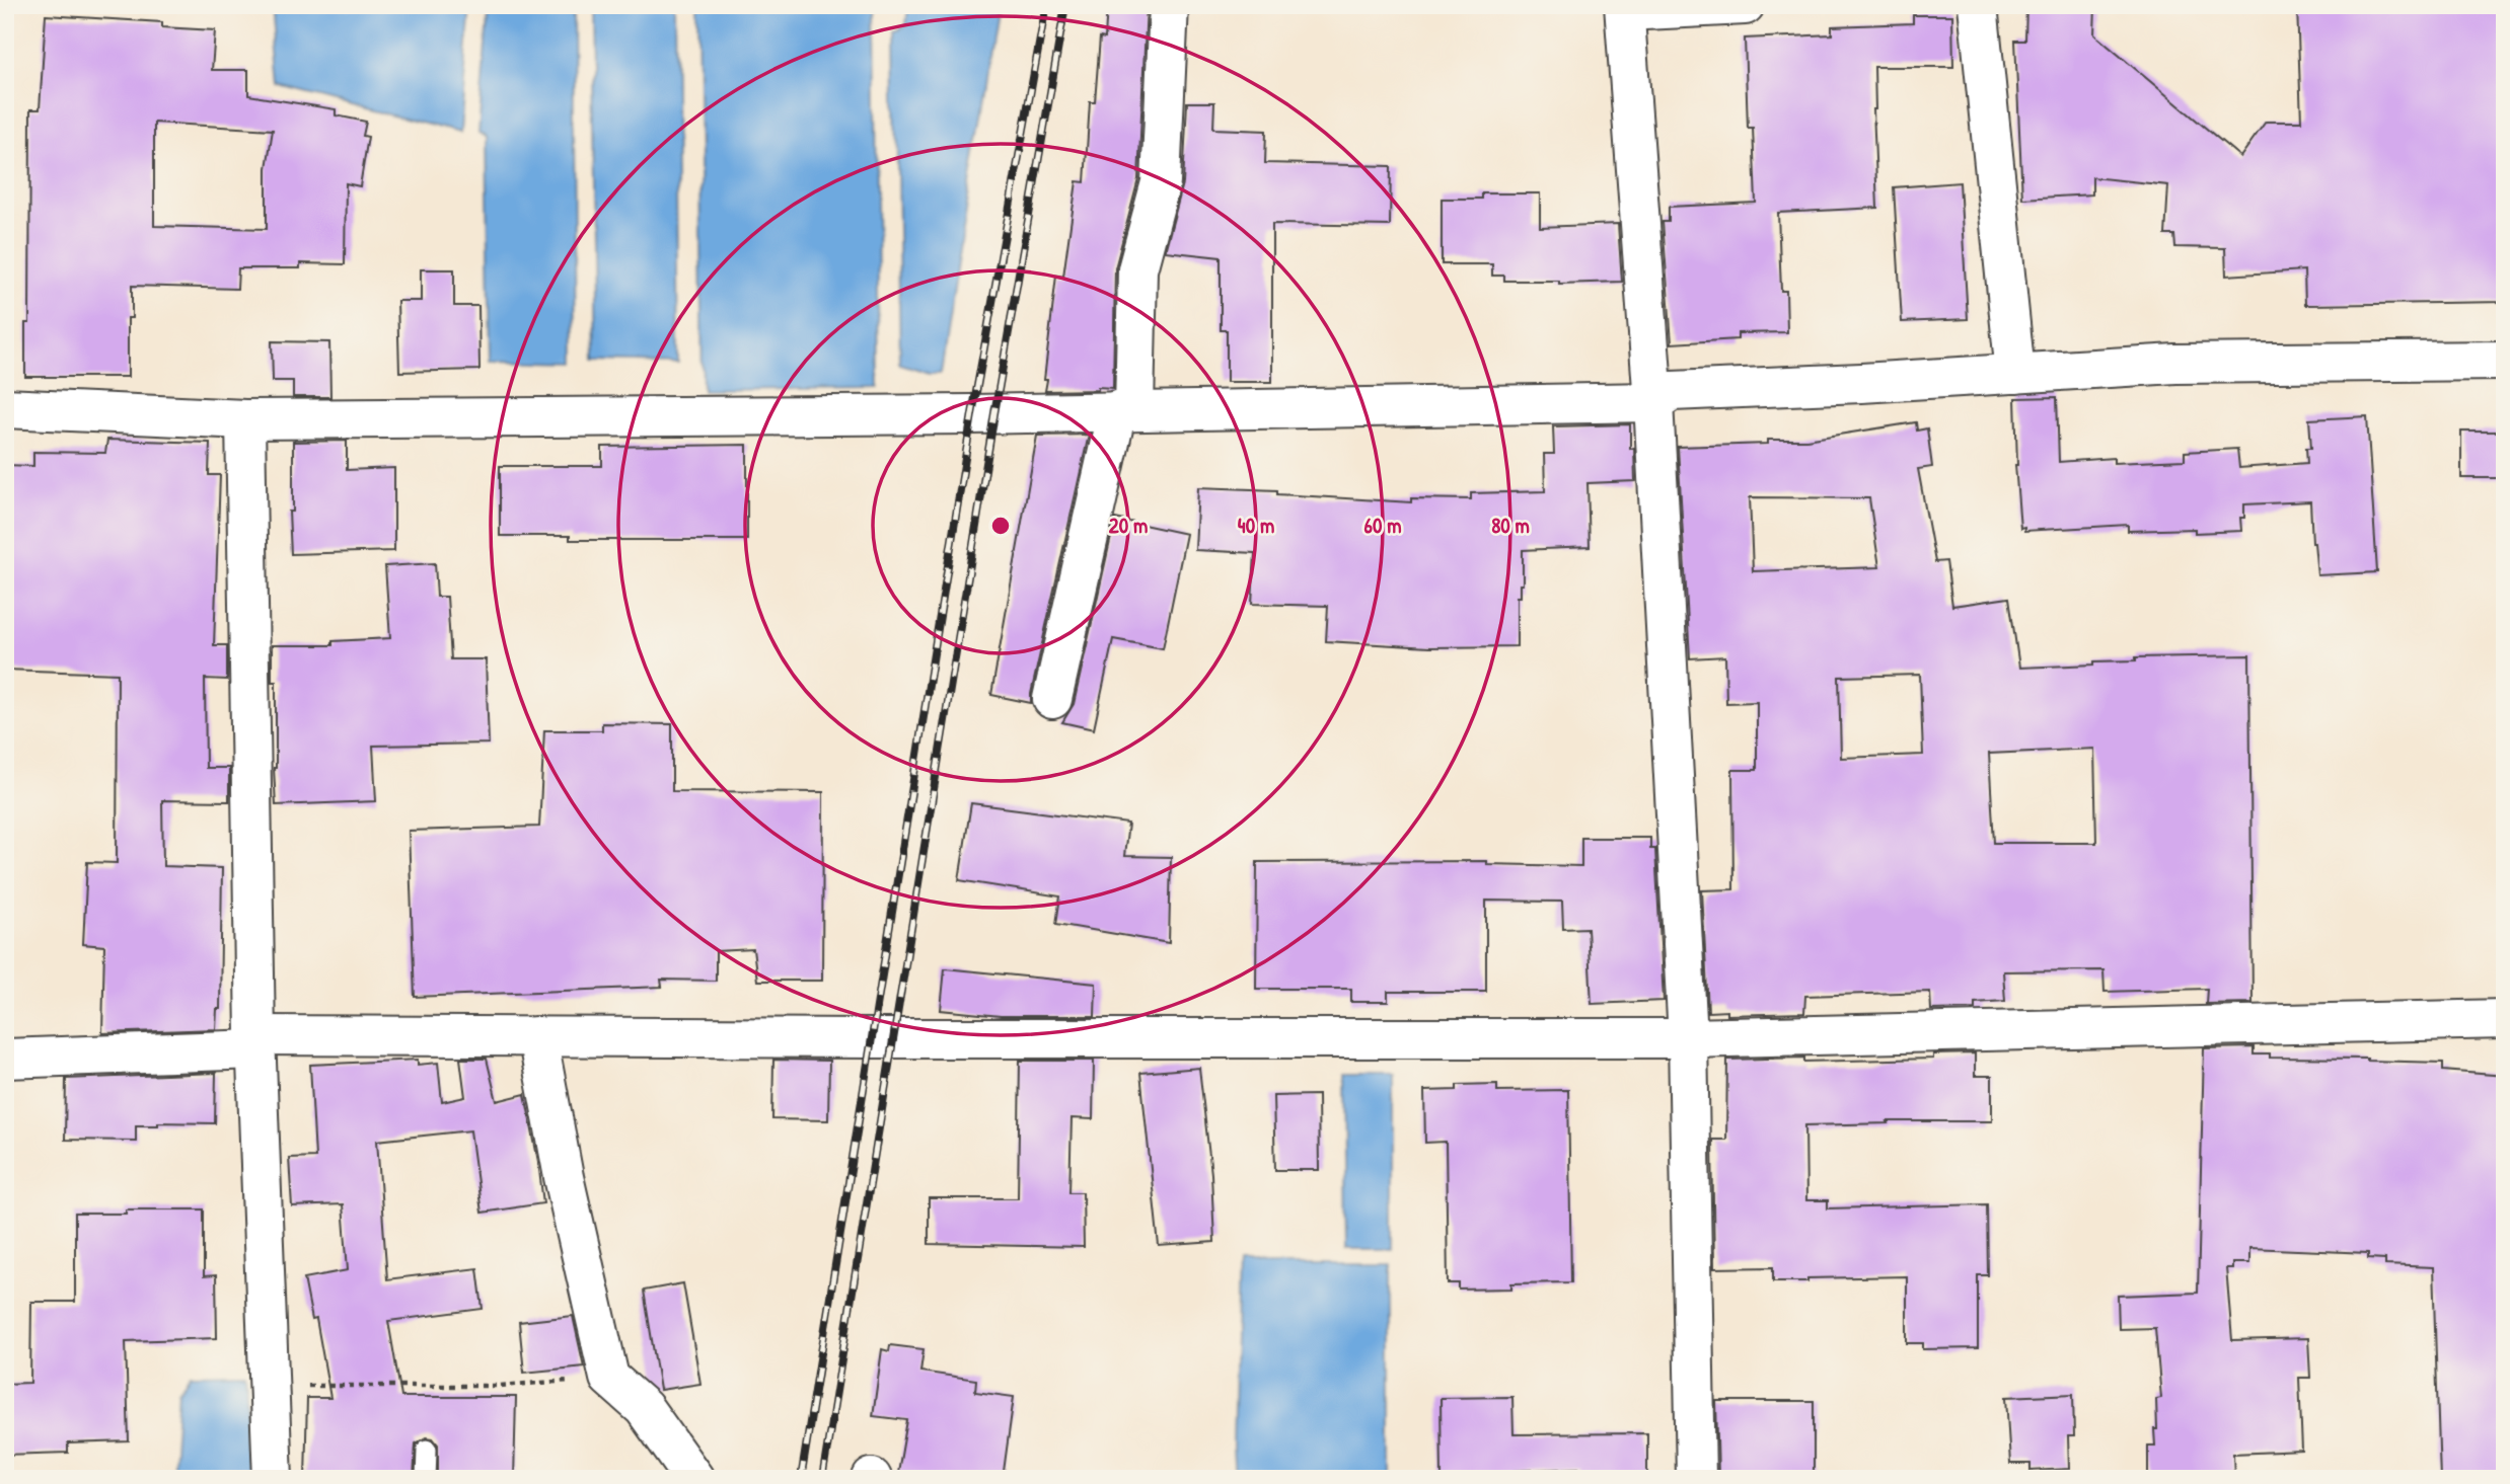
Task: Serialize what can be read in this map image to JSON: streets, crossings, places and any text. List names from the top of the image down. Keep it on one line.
{"rings":["20 m","40 m","60 m","80 m"]}
